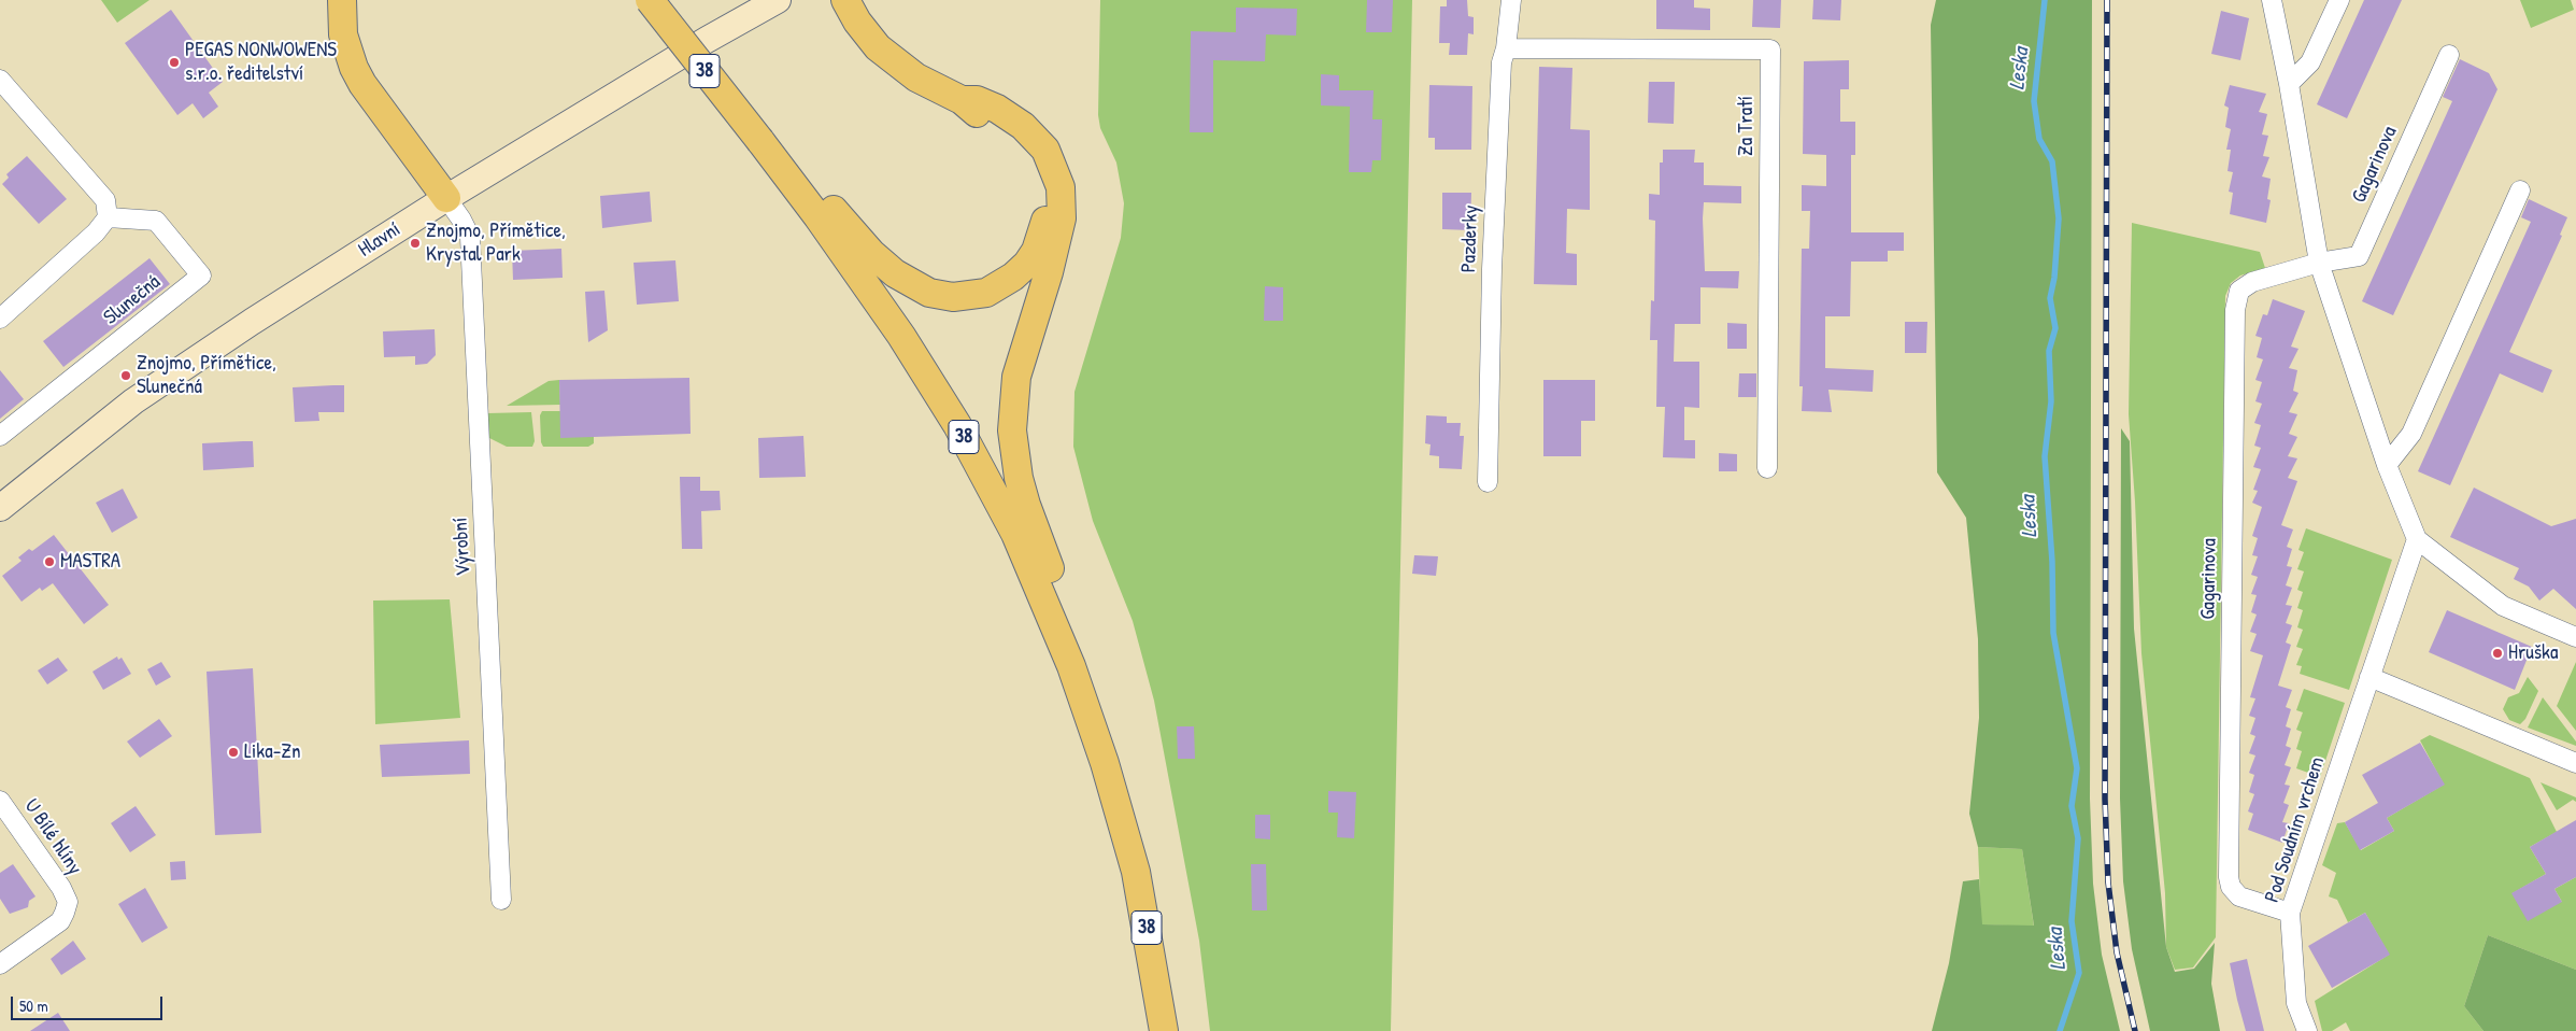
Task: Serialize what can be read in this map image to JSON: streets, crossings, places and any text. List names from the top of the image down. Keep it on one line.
{"streets":{"main road":["38","Hlavní"],"street":["Za Tratí","Gagarinova","Pazderky","Slunečná","Výrobní","Pod Soudním vrchem","U Bílé hlíny"]},"crossings":[["Za Tratí","Pazderky"],["Gagarinova","Pod Soudním vrchem"],["Hlavní","Výrobní"]],"water":["Leska"],"places":["PEGAS NONWOWENS s.r.o. ředitelství","Znojmo, Přímětice, Krystal Park","Znojmo, Přímětice, Slunečná","MASTRA","Hruška","Lika-Zn"],"scale_bar":"50 m"}
